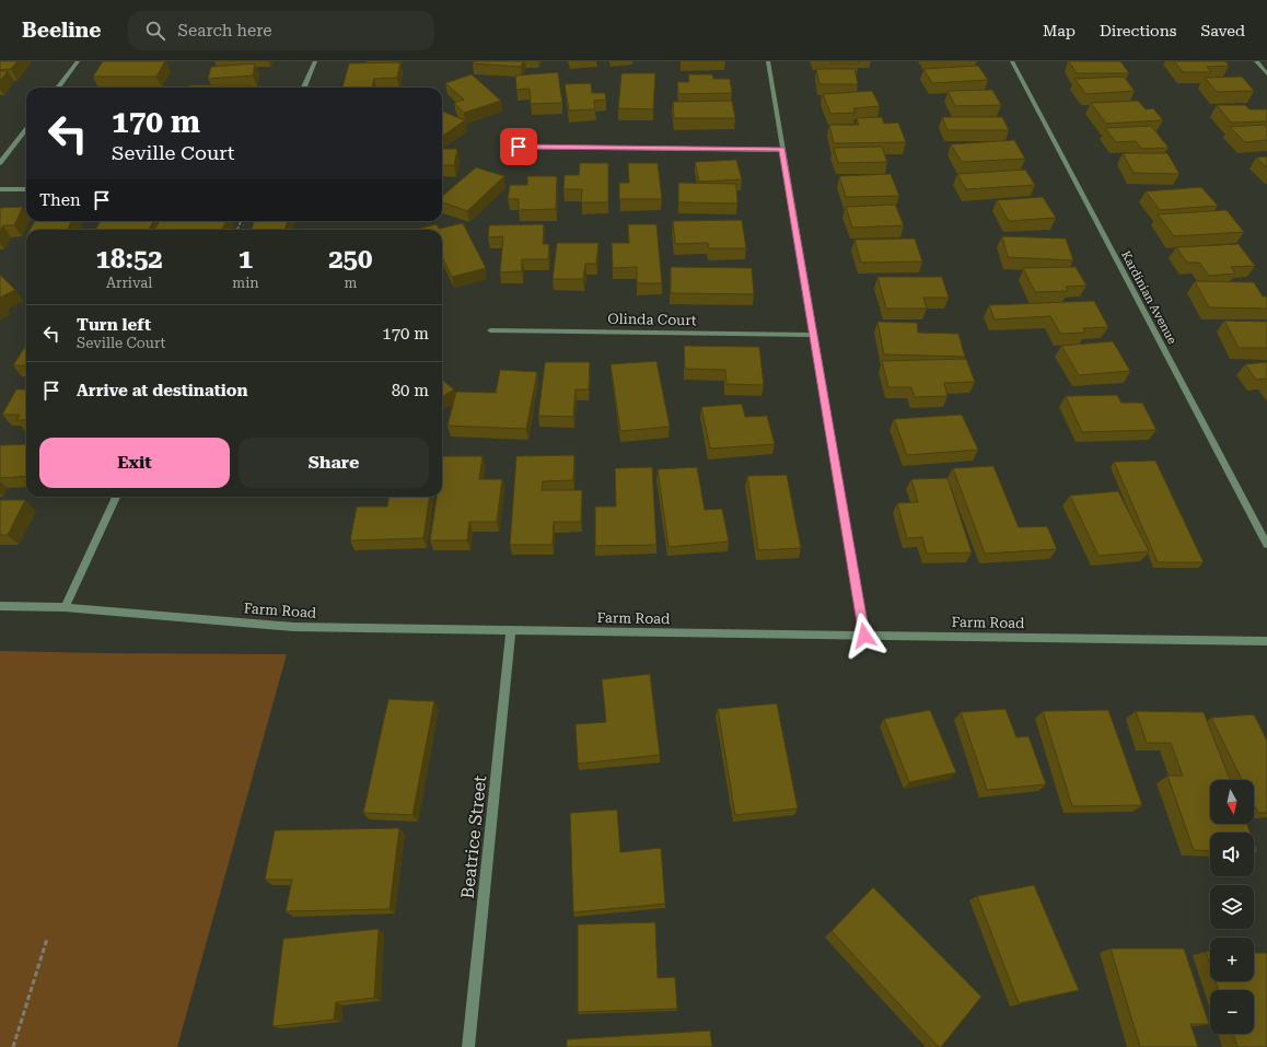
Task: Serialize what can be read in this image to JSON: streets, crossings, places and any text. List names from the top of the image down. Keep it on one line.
{"streets":{"street":["Kardinian Avenue","Olinda Court","Farm Road","Beatrice Street"]},"crossings":[["Farm Road","Beatrice Street"]],"north":"bottom","page":{"header":"Beeline","search":"Search here","nav":["Map","Directions","Saved"],"turn":["170 m","Seville Court"],"then":"Then","eta":["18:52","Arrival","1","min","250","m"],"list":[{"name":"Turn left","note":"Seville Court","value":"170 m"},{"name":"Arrive at destination","value":"80 m"}],"buttons":["Exit","Share"],"map_buttons":["+","−"]}}
